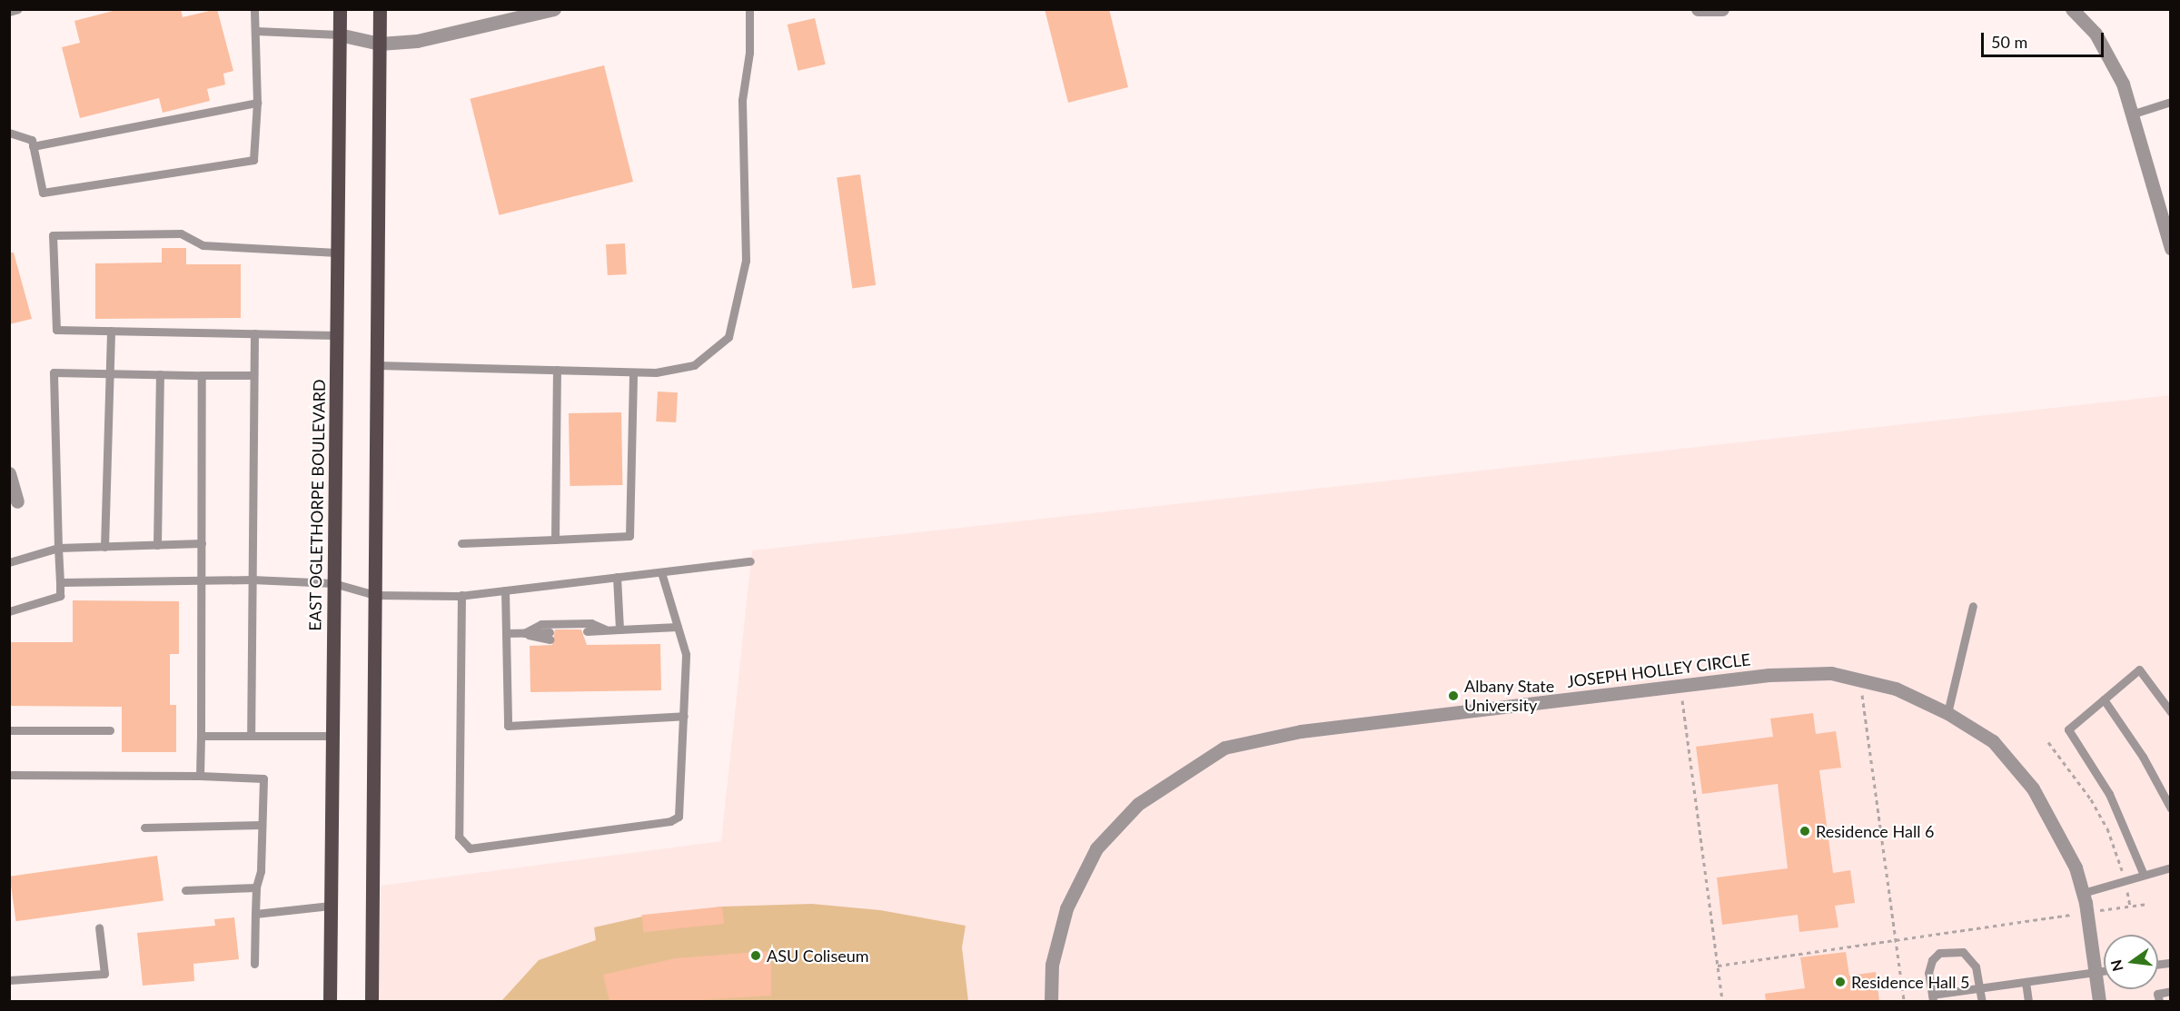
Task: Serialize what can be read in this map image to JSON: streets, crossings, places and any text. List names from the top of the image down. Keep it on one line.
{"streets":{"main road":["EAST OGLETHORPE BOULEVARD"],"street":["JOSEPH HOLLEY CIRCLE"]},"places":["Albany State University","Residence Hall 6","ASU Coliseum","Residence Hall 5"],"scale_bar":"50 m","north":"left"}
